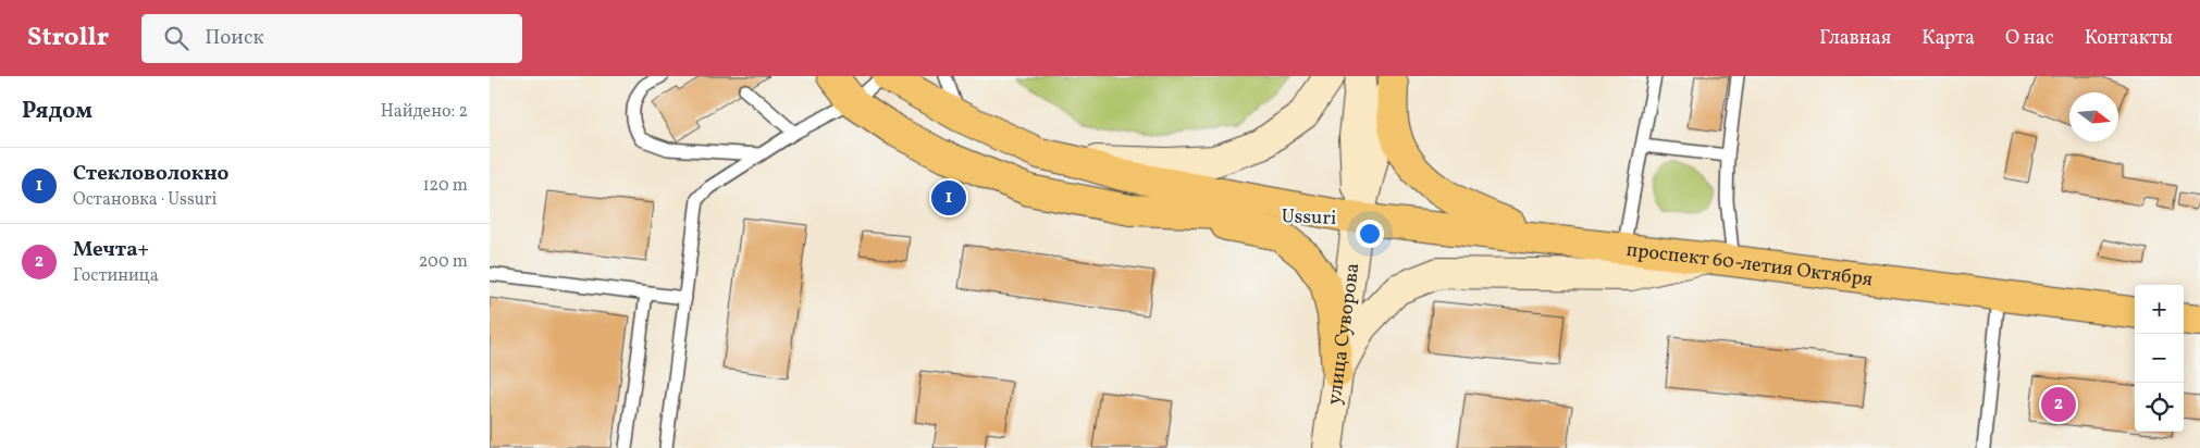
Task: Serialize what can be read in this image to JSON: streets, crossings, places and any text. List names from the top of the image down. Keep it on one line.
{"streets":{"highway":["Ussuri","проспект 60-летия Октября"],"main road":["улица Суворова"]},"crossings":[["Ussuri","проспект 60-летия Октября"],["Ussuri","улица Суворова"],["проспект 60-летия Октября","улица Суворова"]],"north":"right","page":{"header":"Strollr","search":"Поиск","nav":["Главная","Карта","О нас","Контакты"],"heading":["Рядом","Найдено: 2"],"list":[{"mark":"1","name":"Стекловолокно","note":"Остановка · Ussuri","value":"120 m"},{"mark":"2","name":"Мечта+","note":"Гостиница","value":"200 m"}],"pins":["1","2"],"map_buttons":["+","−"]}}
